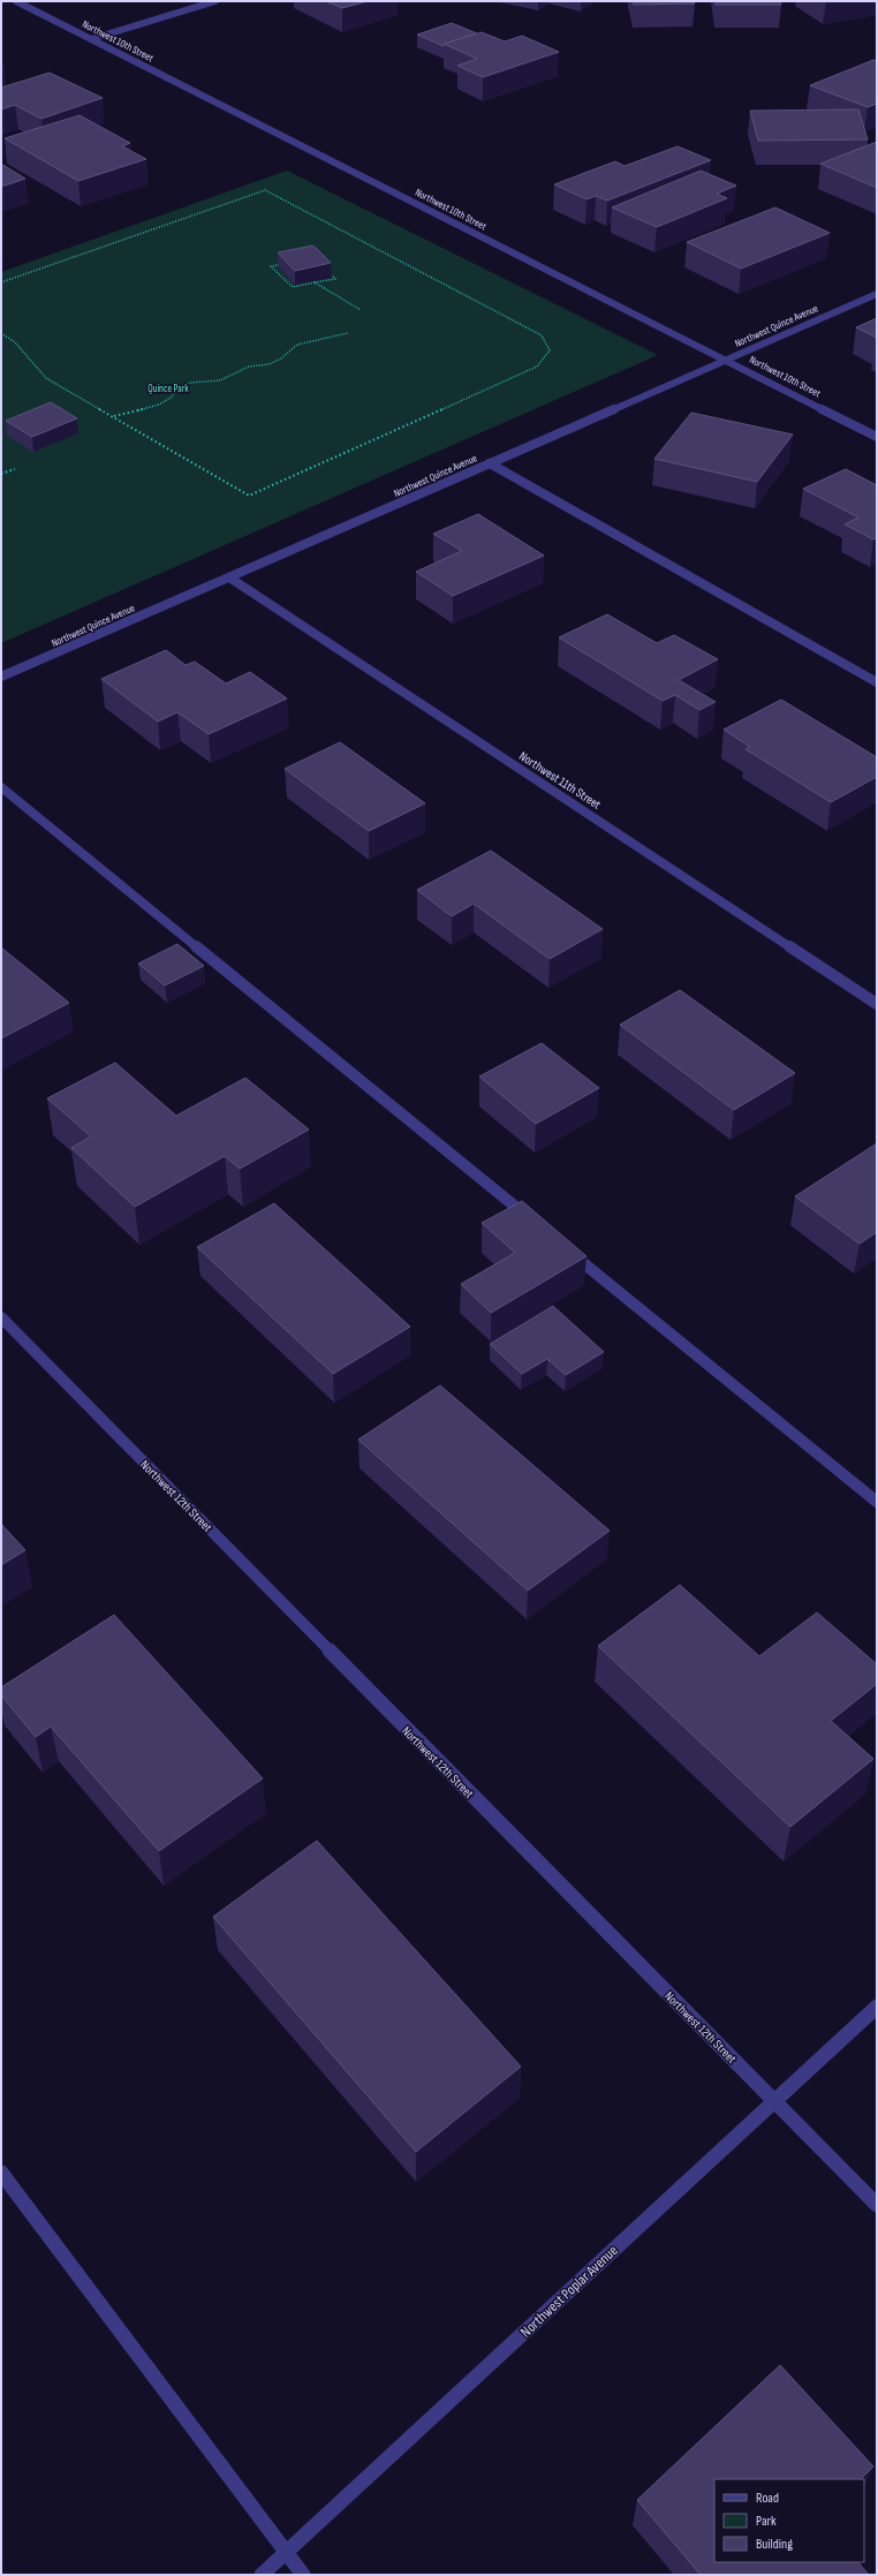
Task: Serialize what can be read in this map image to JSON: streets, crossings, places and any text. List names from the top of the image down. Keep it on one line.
{"streets":{"street":["Northwest 10th Street","Northwest Quince Avenue","Northwest 11th Street","Northwest 12th Street","Northwest Poplar Avenue"]},"crossings":[["Northwest 10th Street","Northwest Quince Avenue"],["Northwest Quince Avenue","Northwest 11th Street"],["Northwest 12th Street","Northwest Poplar Avenue"]],"parks":["Quince Park"],"legend":["Road","Park","Building"]}
